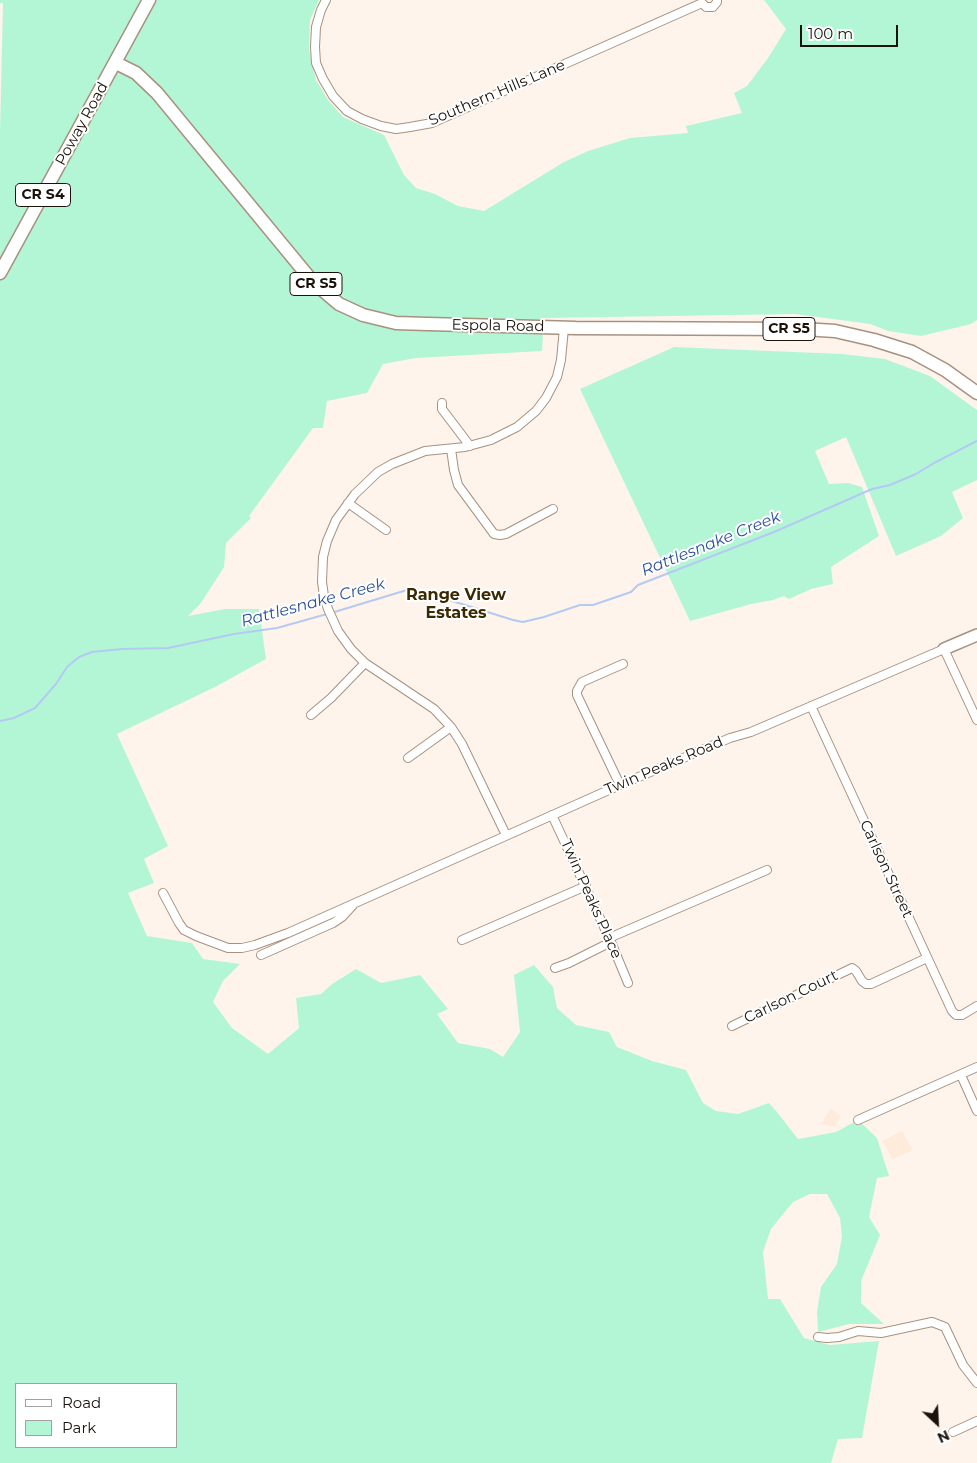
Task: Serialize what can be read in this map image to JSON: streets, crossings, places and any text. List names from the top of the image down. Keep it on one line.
{"streets":{"main road":["Poway Road","CR S4","CR S5","Espola Road"],"street":["Southern Hills Lane","Twin Peaks Road","Carlson Street","Twin Peaks Place","Carlson Court"]},"crossings":[["Poway Road","Espola Road"],["Twin Peaks Road","Carlson Street"],["Twin Peaks Road","Twin Peaks Place"],["Carlson Street","Carlson Court"]],"districts":["Range View Estates"],"water":["Rattlesnake Creek"],"legend":["Road","Park"],"scale_bar":"100 m","north":"bottom right"}
